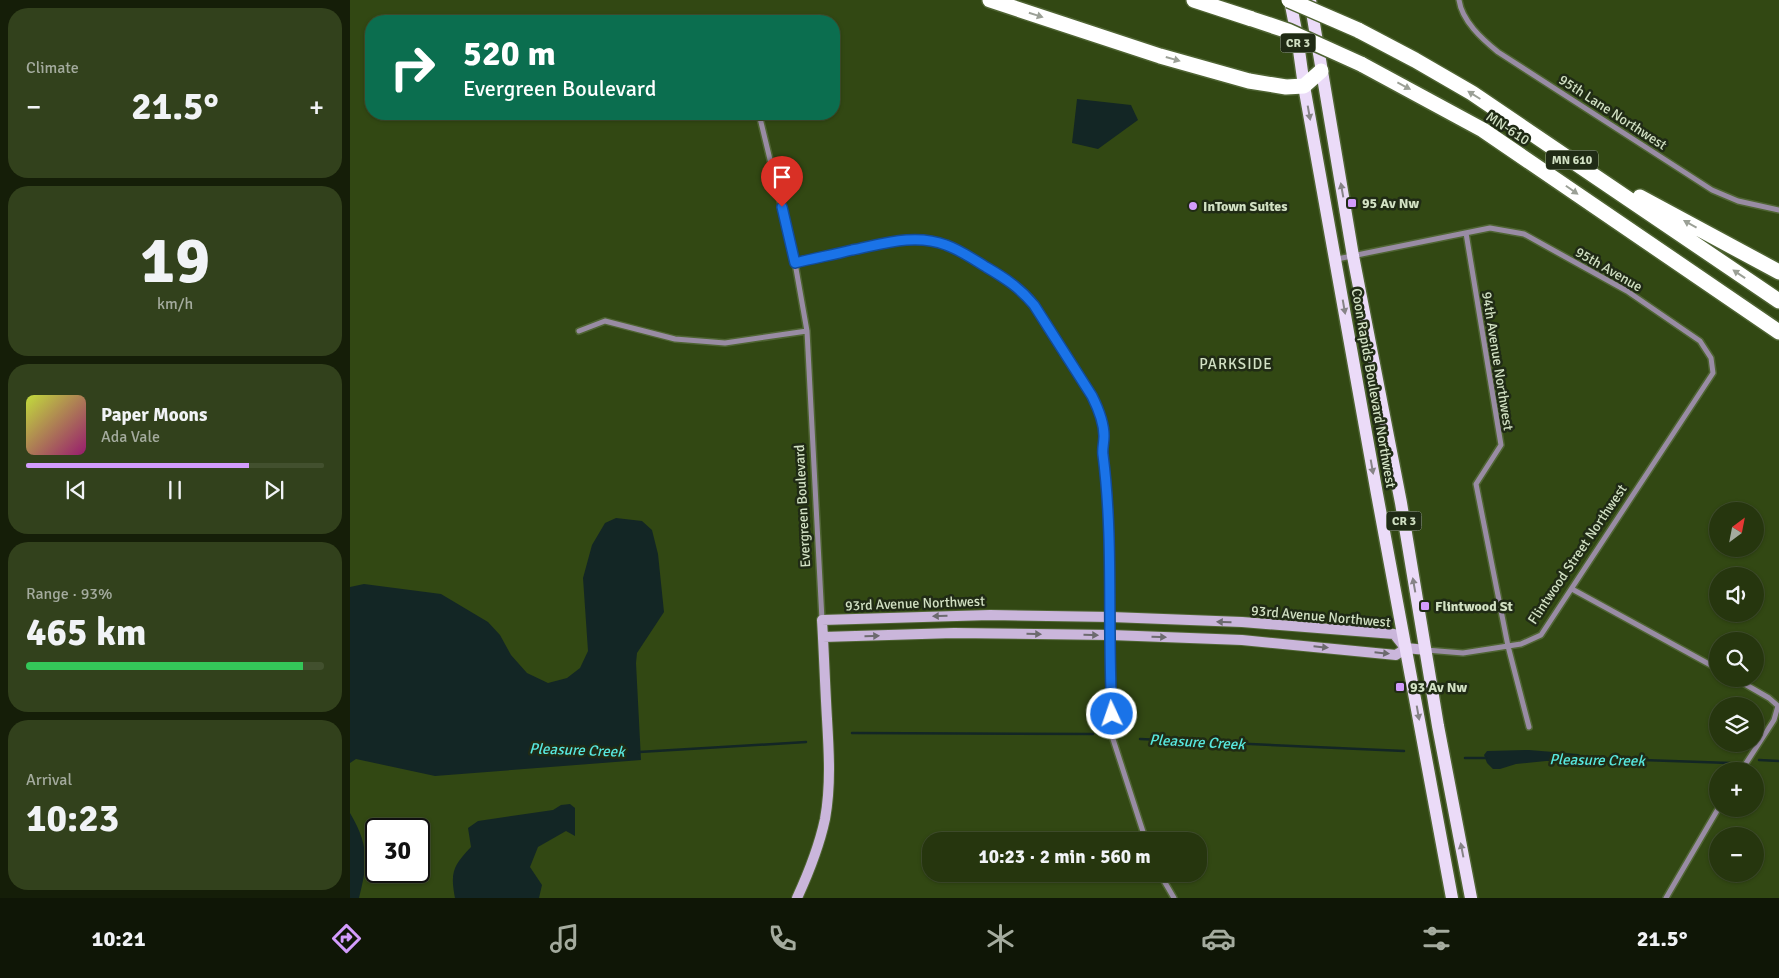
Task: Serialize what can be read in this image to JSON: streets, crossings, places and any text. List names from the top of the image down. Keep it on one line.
{"streets":{"highway":["MN-610","MN 610"],"main road":["CR 3","Coon Rapids Boulevard Northwest"],"street":["95th Lane Northwest","95th Avenue","94th Avenue Northwest","Evergreen Boulevard","Flintwood Street Northwest","93rd Avenue Northwest"]},"crossings":[["MN-610","Coon Rapids Boulevard Northwest"],["95th Avenue","94th Avenue Northwest"],["95th Avenue","Flintwood Street Northwest"],["94th Avenue Northwest","Flintwood Street Northwest"],["Coon Rapids Boulevard Northwest","Flintwood Street Northwest"],["Coon Rapids Boulevard Northwest","93rd Avenue Northwest"],["Evergreen Boulevard","93rd Avenue Northwest"],["Flintwood Street Northwest","93rd Avenue Northwest"]],"districts":["PARKSIDE"],"water":["Pleasure Creek"],"places":{"transit":["95 Av Nw","Flintwood St","93 Av Nw"],"other":["InTown Suites"]},"north":"top right","page":{"tile":["Climate",["19","km/h"],["Range · 93%","465 km"],["Arrival","10:23"]],"turn":["520 m","Evergreen Boulevard"],"heat":["−","21.5°","+"],"song":["Paper Moons","Ada Vale"],"map_buttons":["+","−"],"limit":"30","trip":"10:23 · 2 min · 560 m","tabs":["10:21","21.5°"]}}
